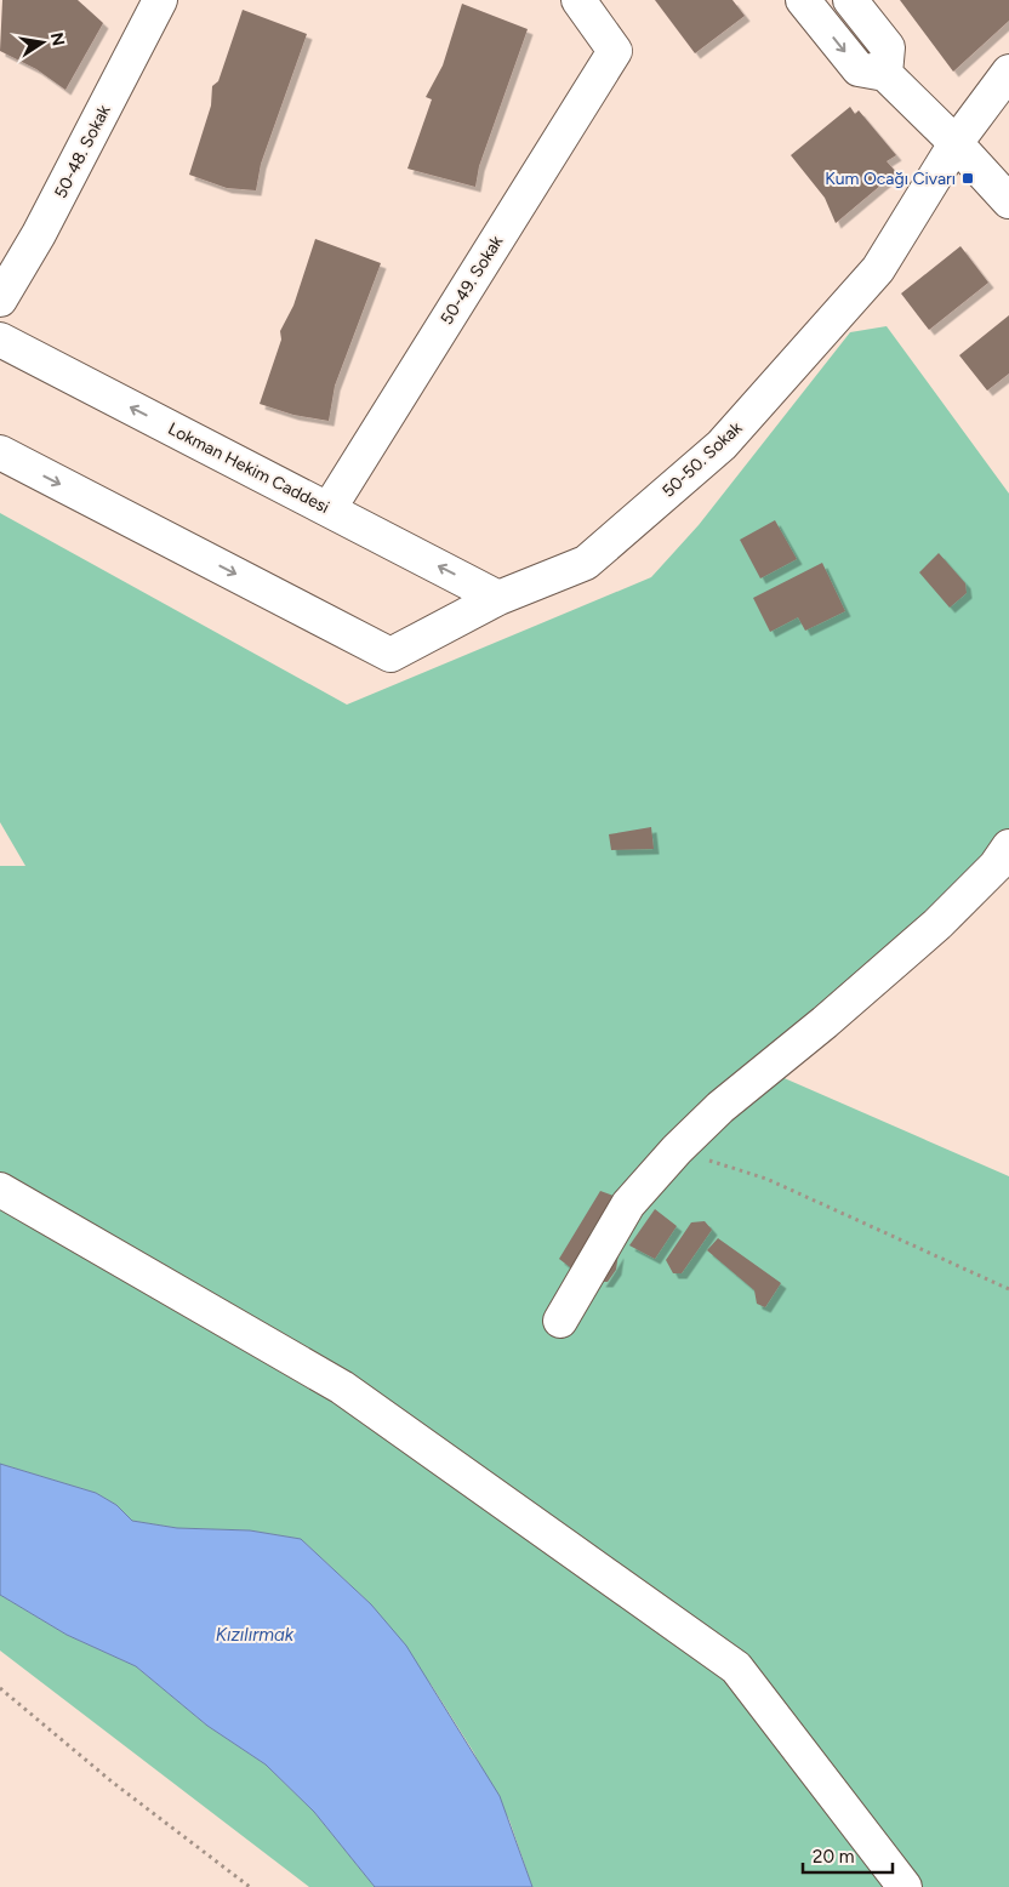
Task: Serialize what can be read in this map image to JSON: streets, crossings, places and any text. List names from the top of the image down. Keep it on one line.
{"streets":{"street":["50-48. Sokak","50-49. Sokak","50-50. Sokak","Lokman Hekim Caddesi"]},"crossings":[["50-49. Sokak","Lokman Hekim Caddesi"],["50-50. Sokak","Lokman Hekim Caddesi"]],"one_way":["50-50. Sokak","Lokman Hekim Caddesi"],"water":["Kızılırmak"],"places":{"transit":["Kum Ocağı Civarı"]},"scale_bar":"20 m","north":"right"}
